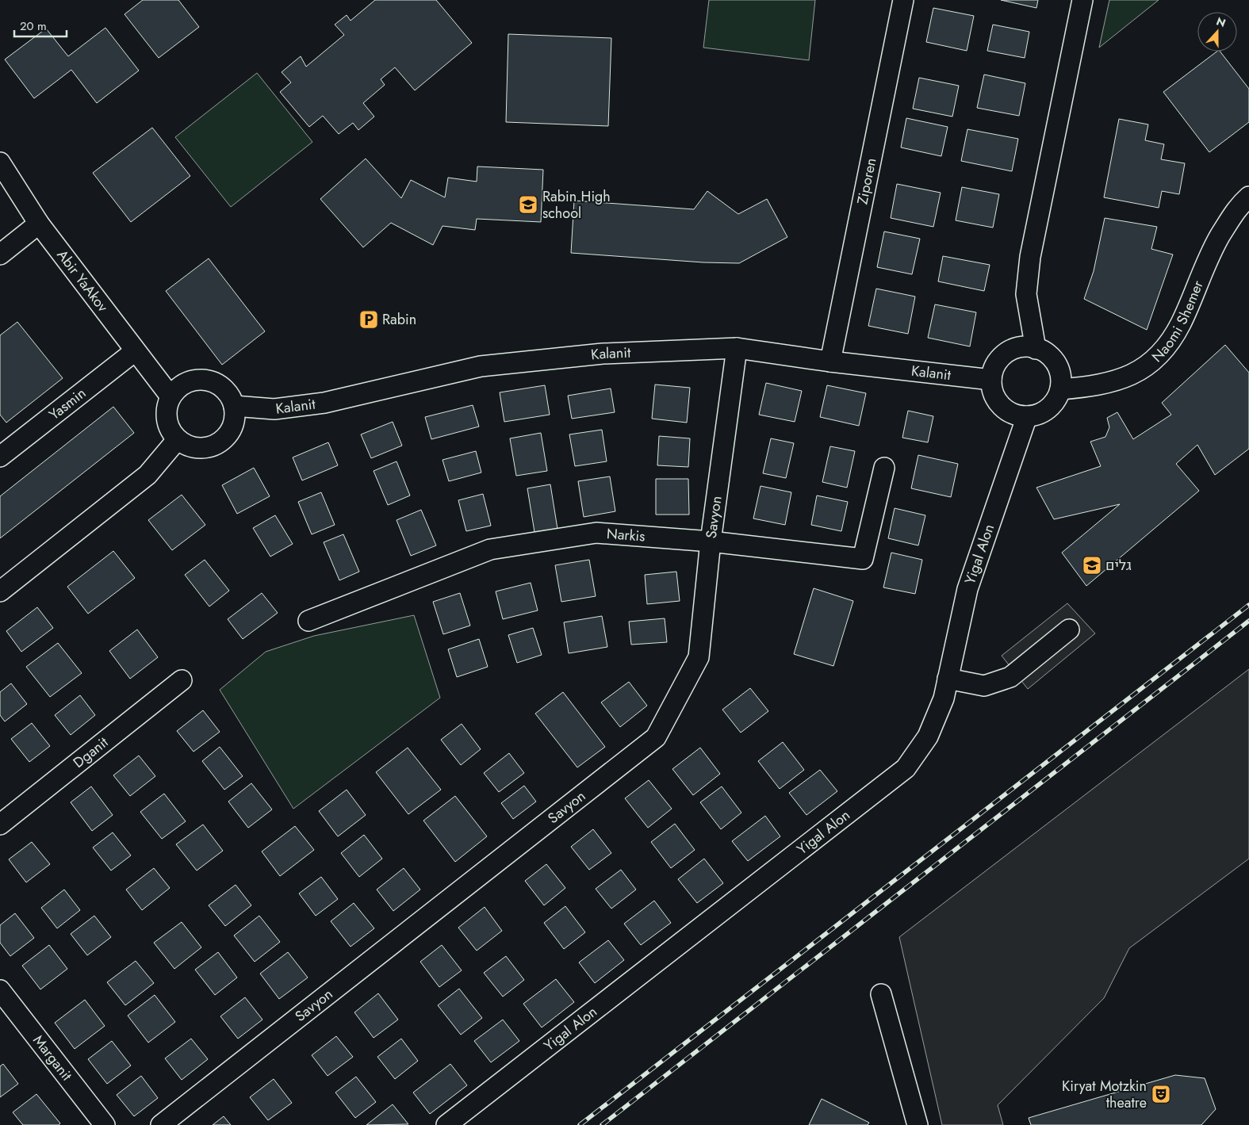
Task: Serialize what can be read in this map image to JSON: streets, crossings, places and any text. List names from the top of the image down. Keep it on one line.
{"streets":{"street":["Ziporen","Abir YaAkov","Naomi Shemer","Kalanit","Yasmin","Savyon","Narkis","Yigal Alon","Dganit","Marganit"]},"crossings":[["Ziporen","Kalanit"],["Abir YaAkov","Kalanit"],["Abir YaAkov","Yasmin"],["Naomi Shemer","Kalanit"],["Naomi Shemer","Yigal Alon"],["Kalanit","Savyon"],["Kalanit","Yigal Alon"],["Savyon","Narkis"]],"places":{"school or university":["Rabin High school","גלים"],"parking":["Rabin"],"theatre":["Kiryat Motzkin theatre"]},"scale_bar":"20 m","north":"top"}
